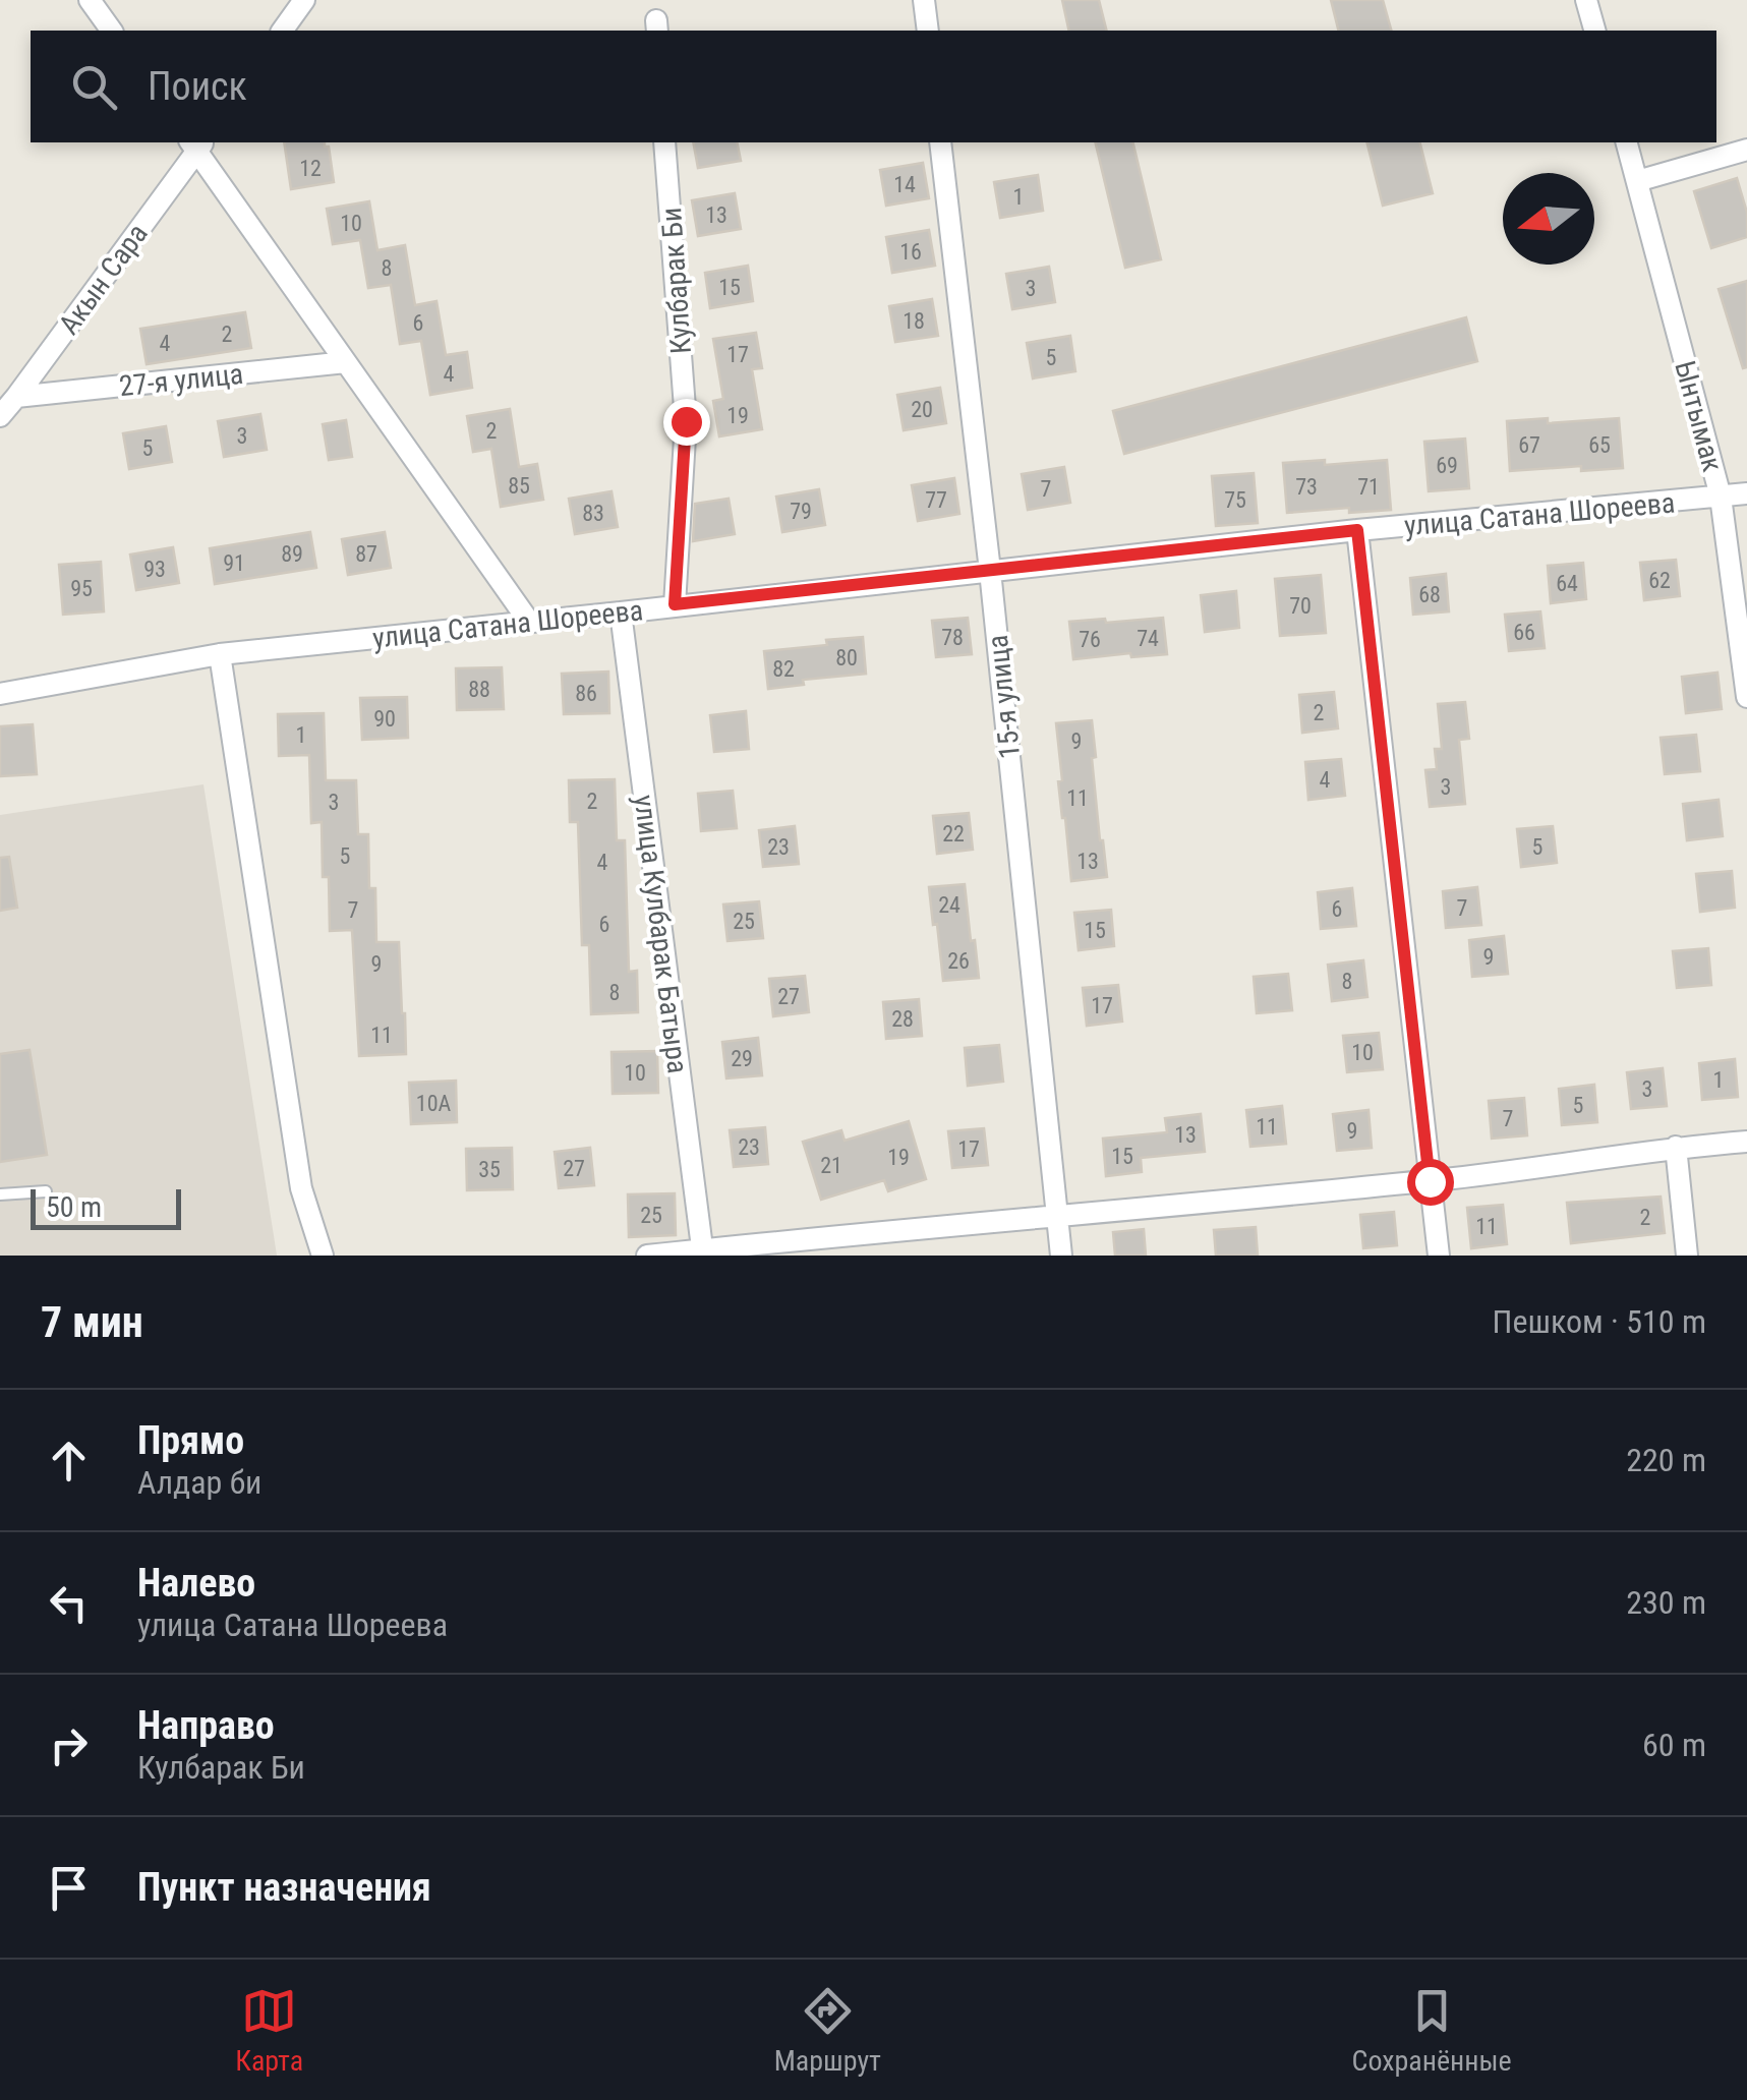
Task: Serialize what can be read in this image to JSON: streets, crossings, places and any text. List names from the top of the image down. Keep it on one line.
{"streets":{"street":["Акын Сара","Кулбарак Би","27-я улица","Ынтымак","улица Сатана Шореева","15-я улица","улица Кулбарак Батыра"]},"crossings":[["Акын Сара","27-я улица"],["Кулбарак Би","улица Сатана Шореева"],["Ынтымак","улица Сатана Шореева"],["улица Сатана Шореева","15-я улица"],["улица Сатана Шореева","улица Кулбарак Батыра"]],"house_numbers":["12","14","1","13","10","16","8","15","3","18","6","2","4","17","5","4","20","19","2","3","67","65","5","69","85","73","71","7","77","75","79","83","89","87","91","93","62","64","95","68","70","66","78","74","76","80","82","88","86","2","90","1","9","4","3","11","2","3","22","23","5","5","13","4","24","7","6","7","25","6","15","9","26","9","8","8","27","17","28","11","10","29","10","1","3","10А","5","7","11","9","13","23","17","15","19","21","27","35","25","2","11"],"scale_bar":"50 m","north":"left","page":{"search":"Поиск","scale":"50 m","heading":["7 мин","Пешком · 510 m"],"list":[["Прямо","Алдар би","220 m"],["Налево","улица Сатана Шореева","230 m"],["Направо","Кулбарак Би","60 m"],"Пункт назначения"],"nav":["Карта","Маршрут","Сохранённые"]}}
